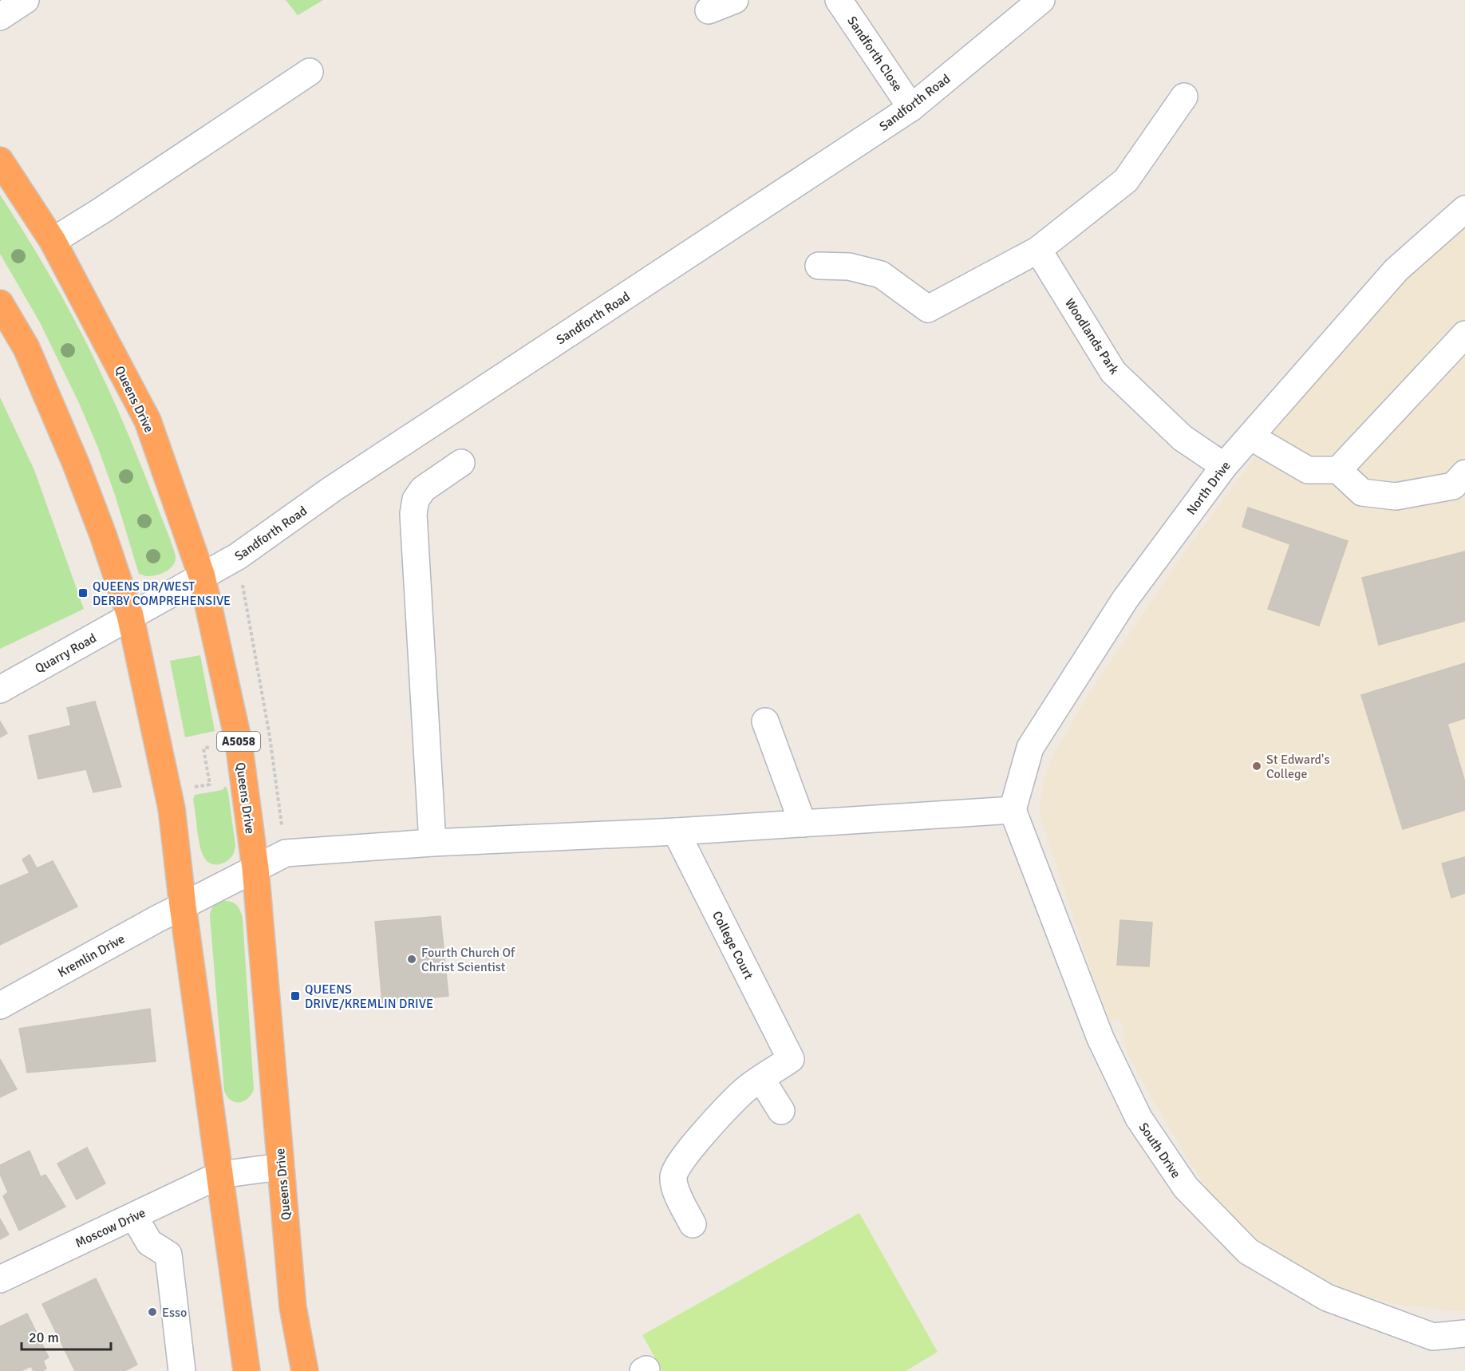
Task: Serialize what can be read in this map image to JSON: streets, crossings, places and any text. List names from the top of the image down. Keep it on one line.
{"streets":{"highway":["Queens Drive","A5058"],"street":["Sandforth Close","Sandforth Road","Woodlands Park","North Drive","Quarry Road","College Court","Kremlin Drive","South Drive","Moscow Drive"]},"crossings":[["Sandforth Close","Sandforth Road"],["Sandforth Road","Queens Drive"],["Sandforth Road","Quarry Road"],["Woodlands Park","North Drive"],["Queens Drive","Kremlin Drive"],["Queens Drive","Moscow Drive"],["North Drive","South Drive"]],"places":{"transit":["QUEENS DR/WEST DERBY COMPREHENSIVE","QUEENS DRIVE/KREMLIN DRIVE"],"other":["St Edward's College","Fourth Church Of Christ Scientist","Esso"]},"scale_bar":"20 m"}
